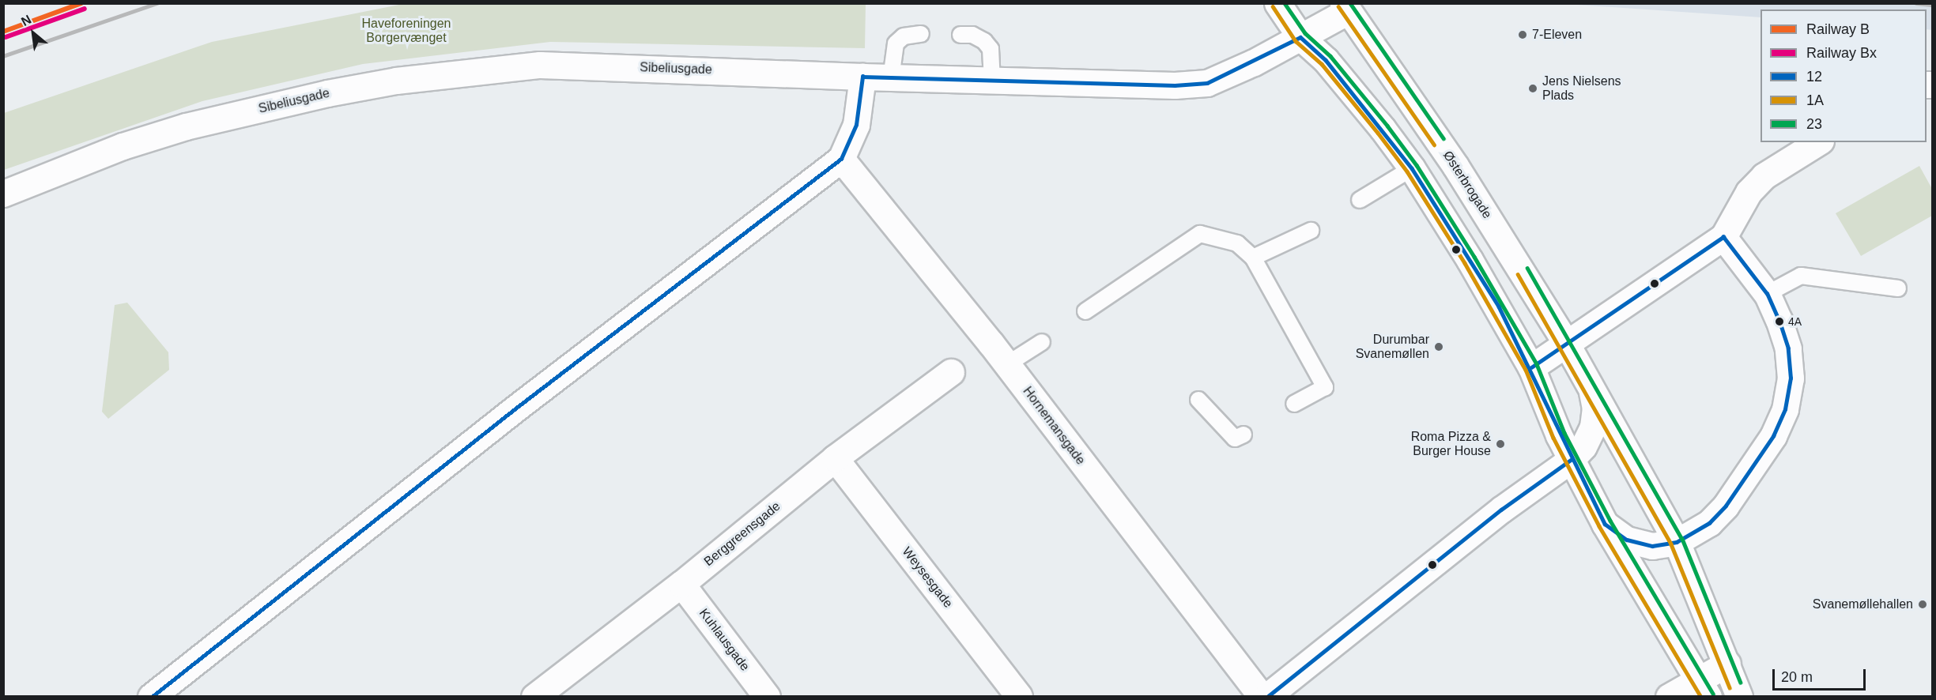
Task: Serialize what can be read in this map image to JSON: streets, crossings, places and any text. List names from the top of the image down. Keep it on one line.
{"streets":{"street":["Sibeliusgade","Østerbrogade","Hornemansgade","Berggreensgade","Weysesgade","Kuhlausgade"]},"crossings":[["Sibeliusgade","Østerbrogade"],["Berggreensgade","Weysesgade"],["Berggreensgade","Kuhlausgade"]],"parks":["Haveforeningen Borgervænget"],"places":["7-Eleven","Jens Nielsens Plads","4A","Durumbar Svanemøllen","Roma Pizza & Burger House","Svanemøllehallen"],"lines":["rail line B","transit line 23","transit line 1A","rail line Bx","transit line 12"],"legend":["Railway B","Railway Bx","12","1A","23"],"scale_bar":"20 m","north":"top left"}
